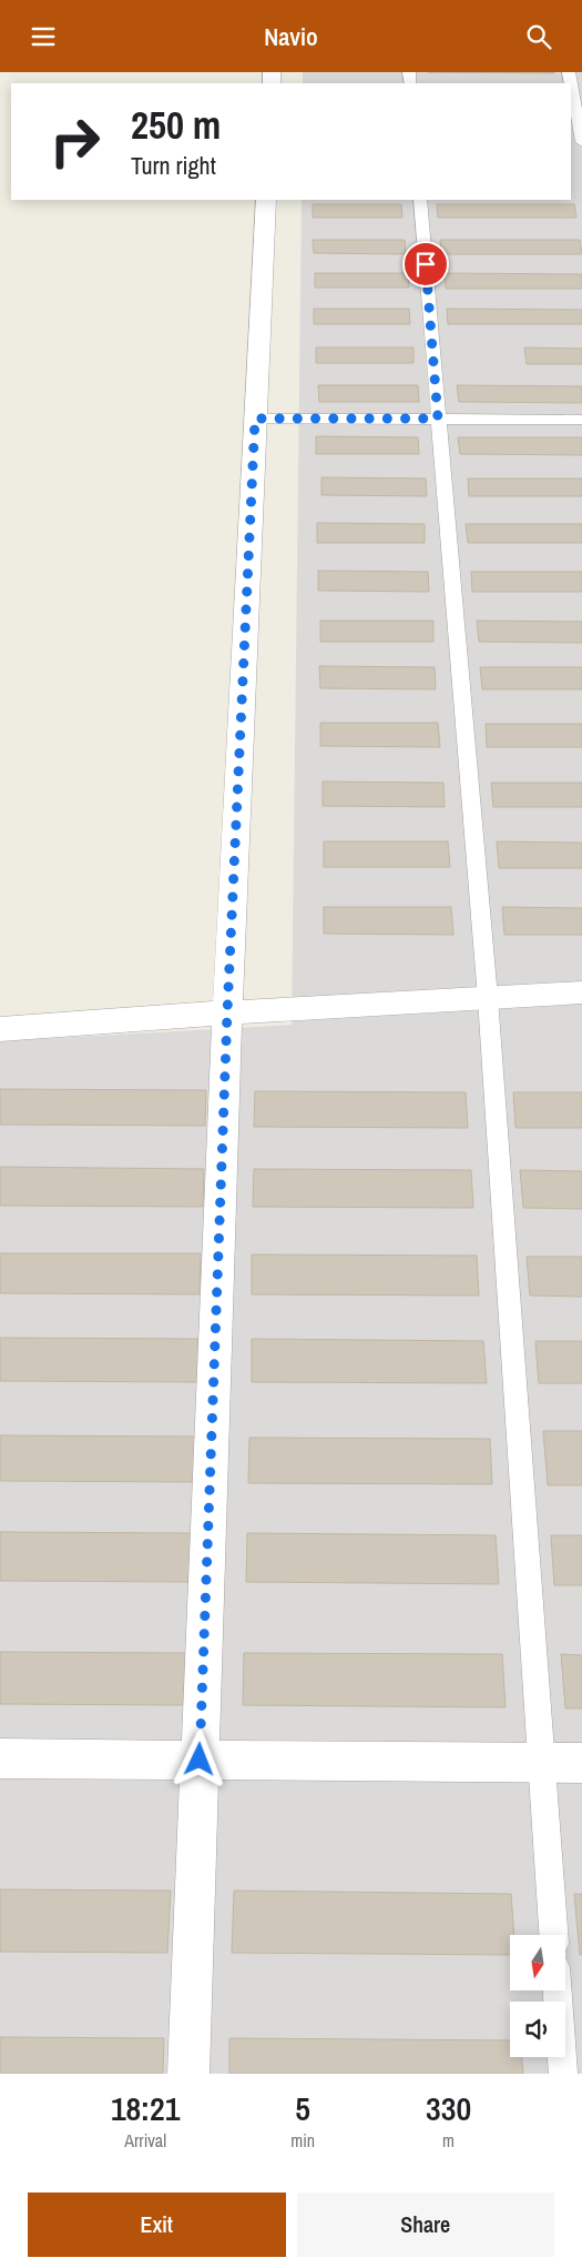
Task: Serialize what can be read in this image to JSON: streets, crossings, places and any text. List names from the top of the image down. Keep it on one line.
{"north":"bottom","page":{"header":"Navio","turn":["250 m","Turn right"],"eta":["18:21","Arrival","5","min","330","m"],"buttons":["Exit","Share"]}}
